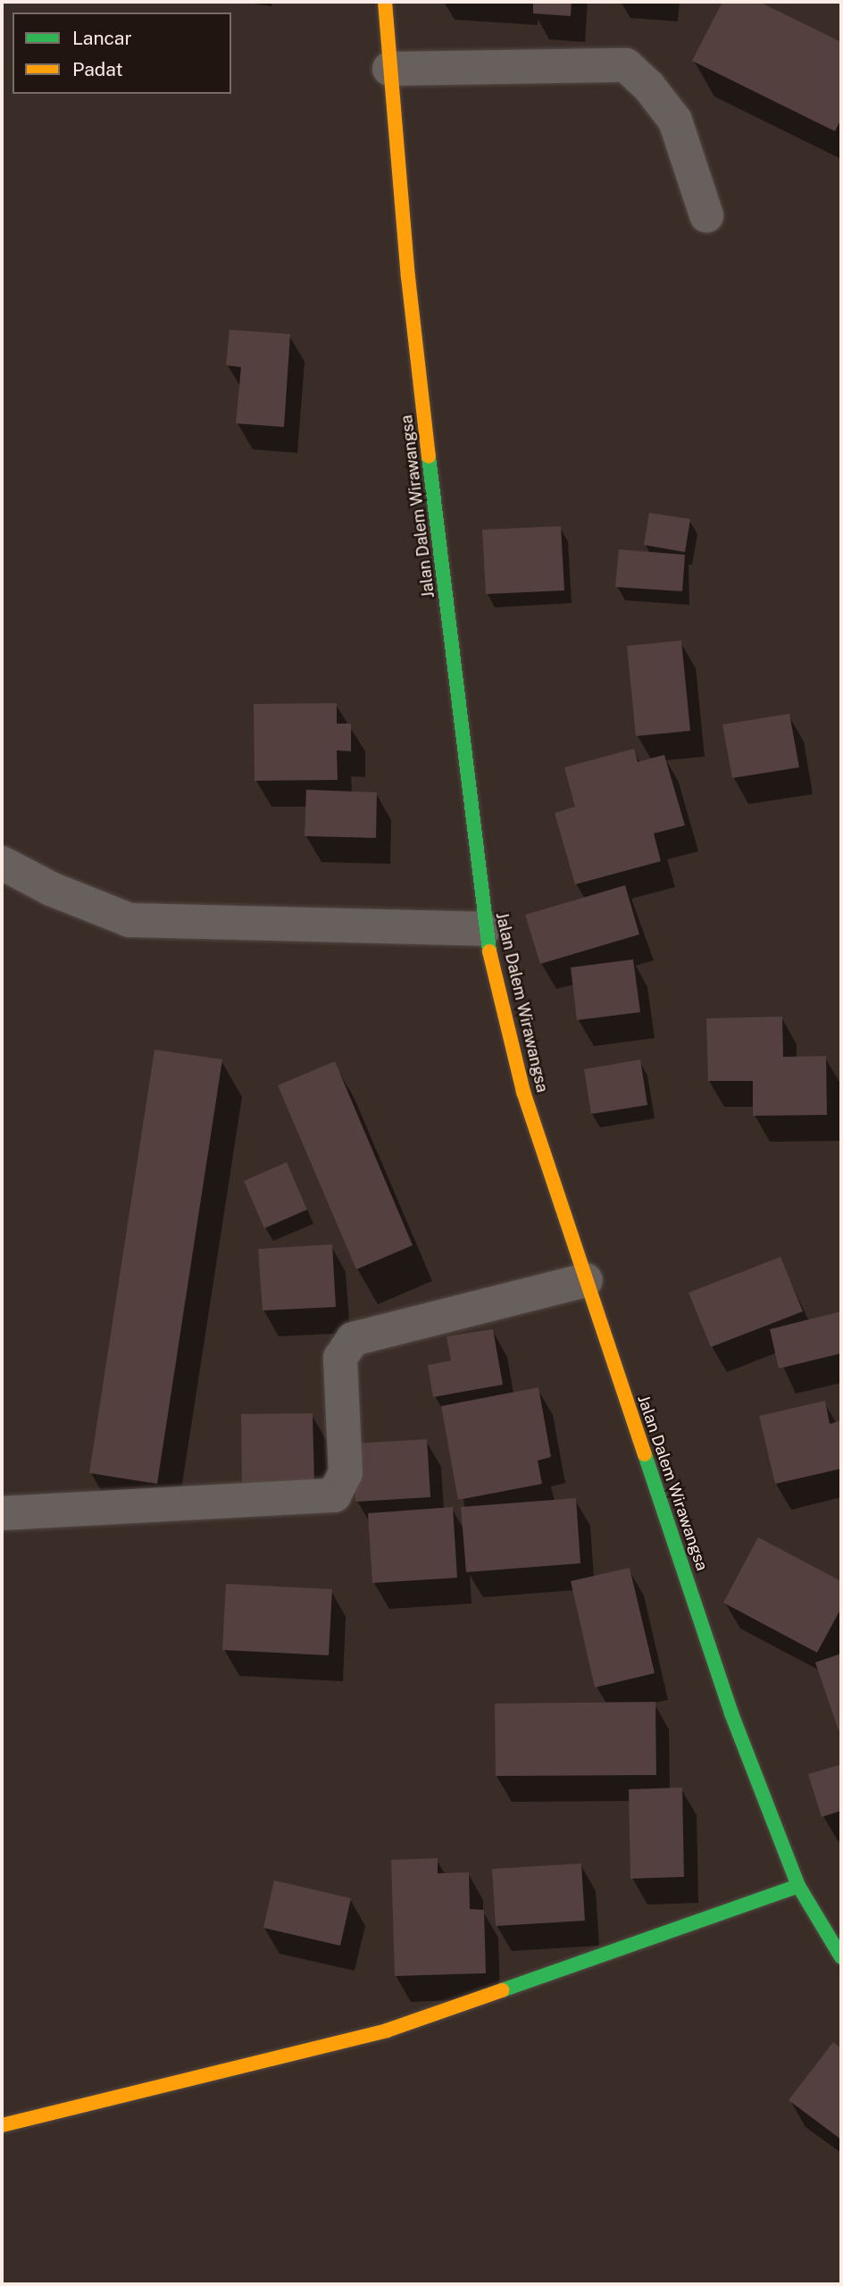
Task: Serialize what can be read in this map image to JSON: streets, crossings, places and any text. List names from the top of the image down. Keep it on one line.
{"streets":{"street":["Jalan Dalem Wirawangsa"]},"legend":["Lancar","Padat"]}
